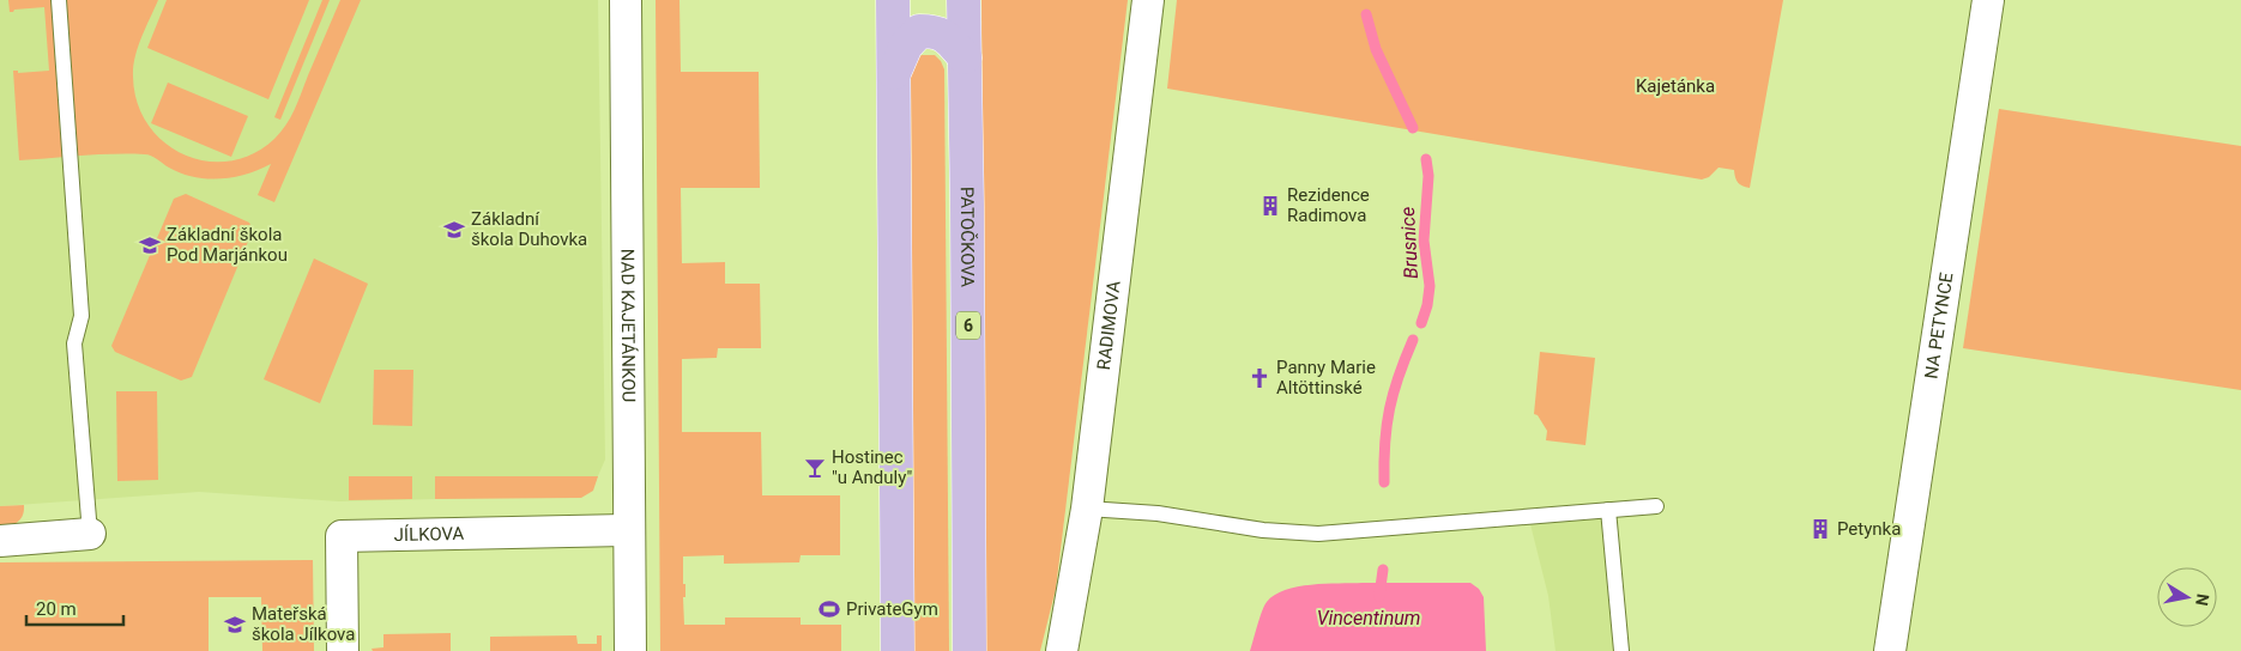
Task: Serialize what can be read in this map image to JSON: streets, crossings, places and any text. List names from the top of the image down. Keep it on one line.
{"streets":{"main road":["PATOČKOVA","6"],"street":["NAD KAJETÁNKOU","NA PETYNCE","RADIMOVA","JÍLKOVA"]},"crossings":[["NAD KAJETÁNKOU","JÍLKOVA"]],"water":["Brusnice","Vincentinum"],"parks":["Kajetánka"],"places":{"building":["Rezidence Radimova","Petynka"],"school or university":["Základní škola Duhovka","Základní škola Pod Marjánkou","Mateřská škola Jílkova"],"church":["Panny Marie Altöttinské"],"bar":["Hostinec \"u Anduly\""],"sports":["PrivateGym"]},"scale_bar":"20 m","north":"right"}
